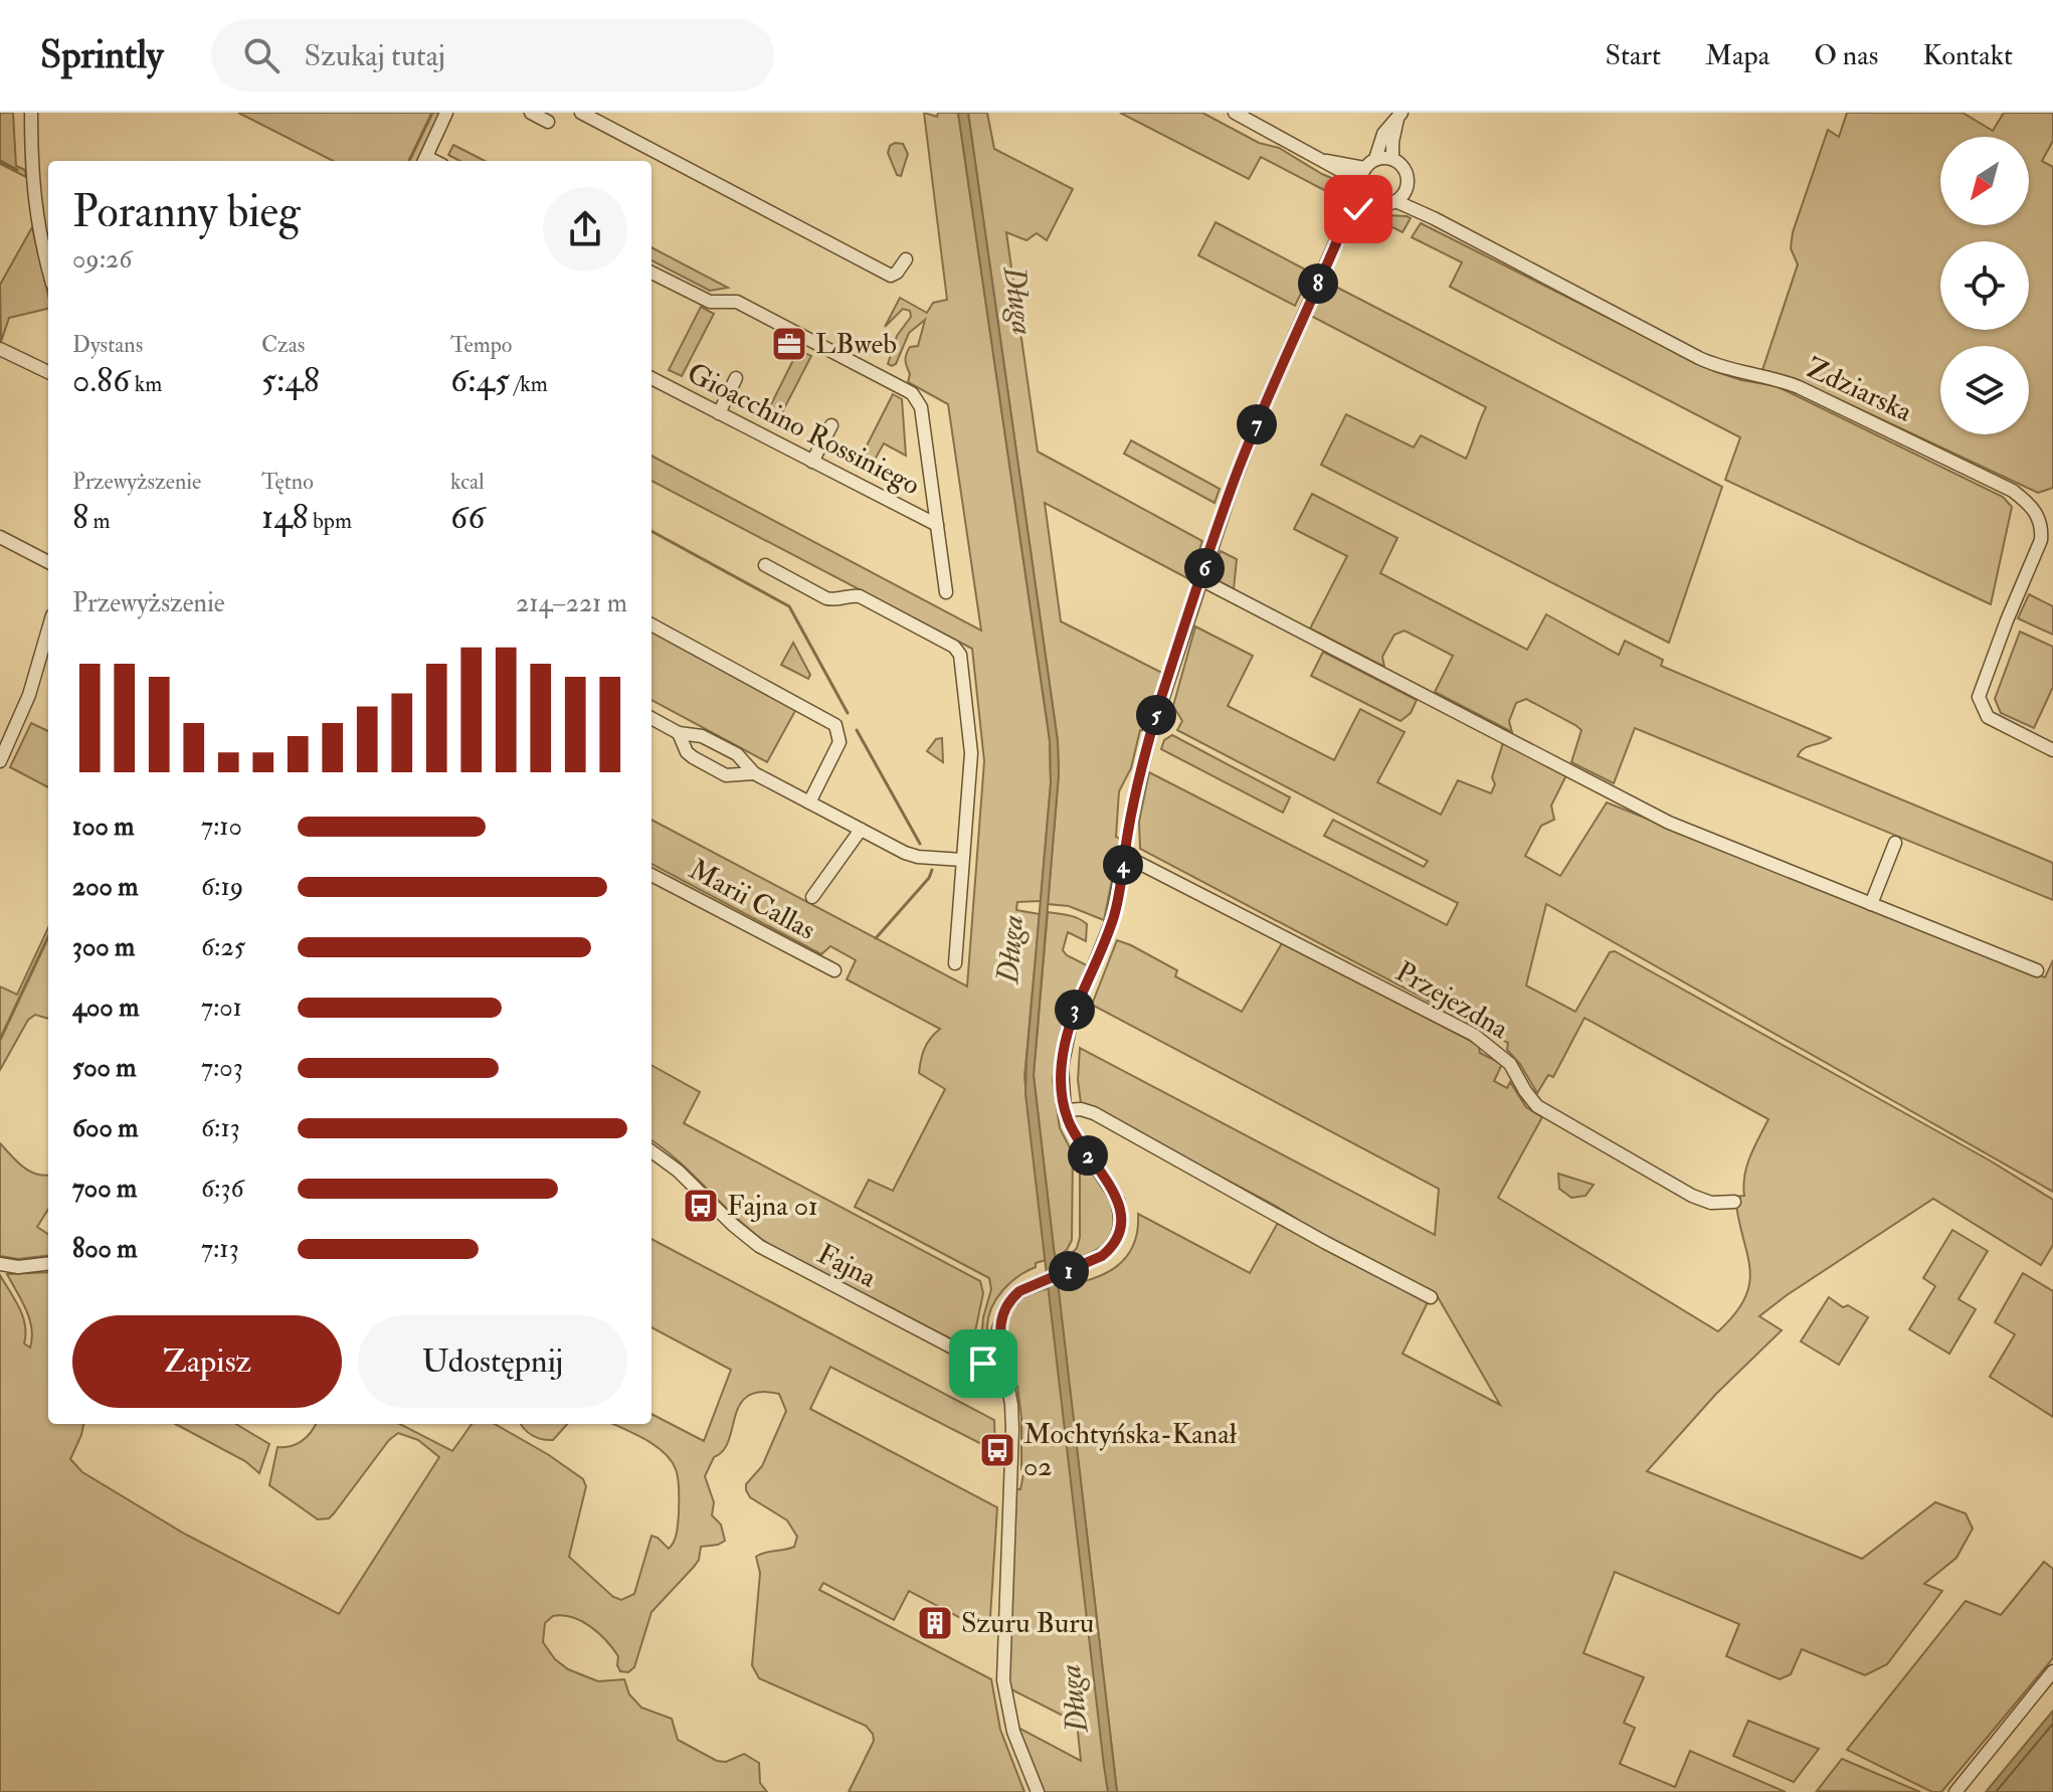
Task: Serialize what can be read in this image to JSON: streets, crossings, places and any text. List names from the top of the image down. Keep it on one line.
{"streets":{"street":["Zdziarska","Gioacchino Rossiniego","Marii Callas","Przejezdna","Fajna"]},"water":["Długa"],"places":{"office":["LBweb"],"bus stop":["Fajna 01","Mochtyńska-Kanał 02"],"building":["Szuru Buru"]},"north":"bottom left","page":{"header":"Sprintly","search":"Szukaj tutaj","nav":["Start","Mapa","O nas","Kontakt"],"heading":["Poranny bieg","09:26"],"pins":["8","7","6","5","4","3","2","1"],"stats":[["Dystans","0.86 km"],["Czas","5:48"],["Tempo","6:45 /km"],["Przewyższenie","8 m"],["Tętno","148 bpm"],["kcal","66"]],"chart":["Przewyższenie","214–221 m"],"list":[{"name":"100 m","note":"7:10"},{"name":"200 m","note":"6:19"},{"name":"300 m","note":"6:25"},{"name":"400 m","note":"7:01"},{"name":"500 m","note":"7:03"},{"name":"600 m","note":"6:13"},{"name":"700 m","note":"6:36"},{"name":"800 m","note":"7:13"}],"buttons":["Zapisz","Udostępnij"]}}
